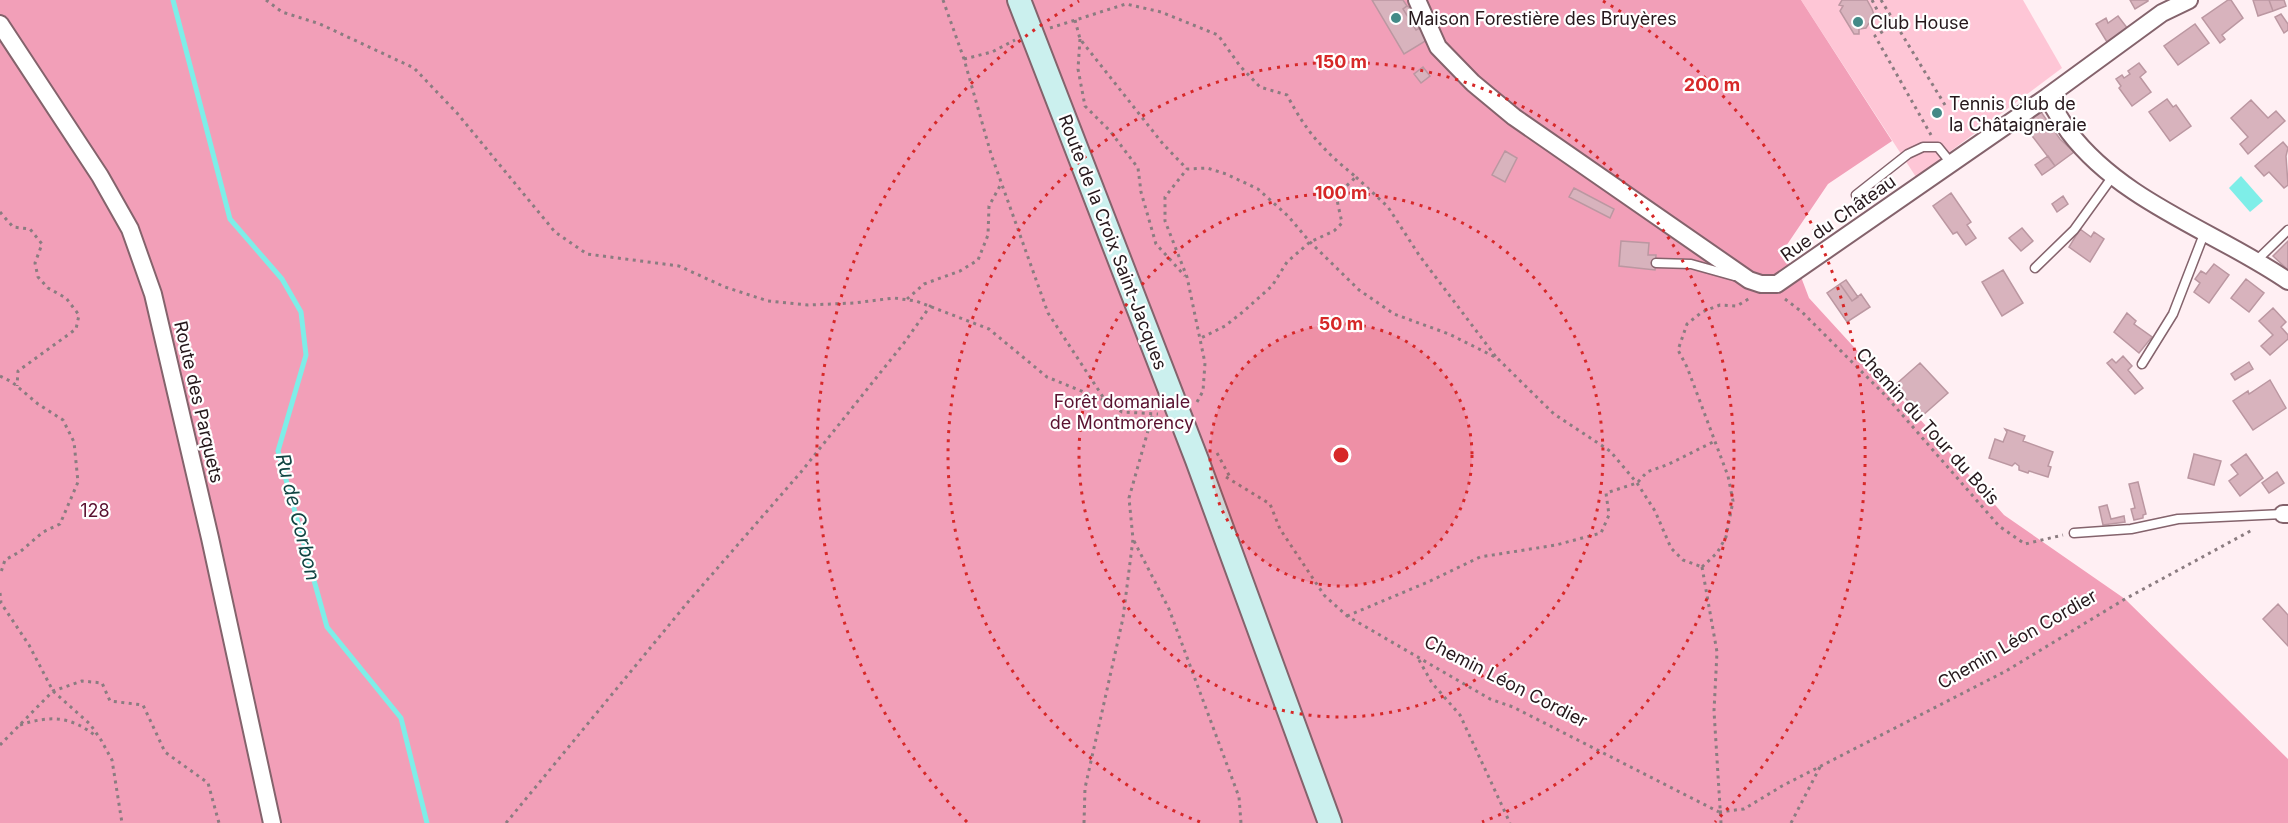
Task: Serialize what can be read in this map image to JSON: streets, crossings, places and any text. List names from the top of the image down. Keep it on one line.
{"streets":{"street":["Rue du Château","Route de la Croix Saint-Jacques","Route des Parquets"],"path":["Chemin du Tour du Bois","Chemin Léon Cordier"]},"water":["Ru de Corbon"],"parks":["Forêt domaniale de Montmorency","128"],"places":["Maison Forestière des Bruyères","Club House","Tennis Club de la Châtaigneraie"],"rings":["150 m","200 m","100 m","50 m"]}
